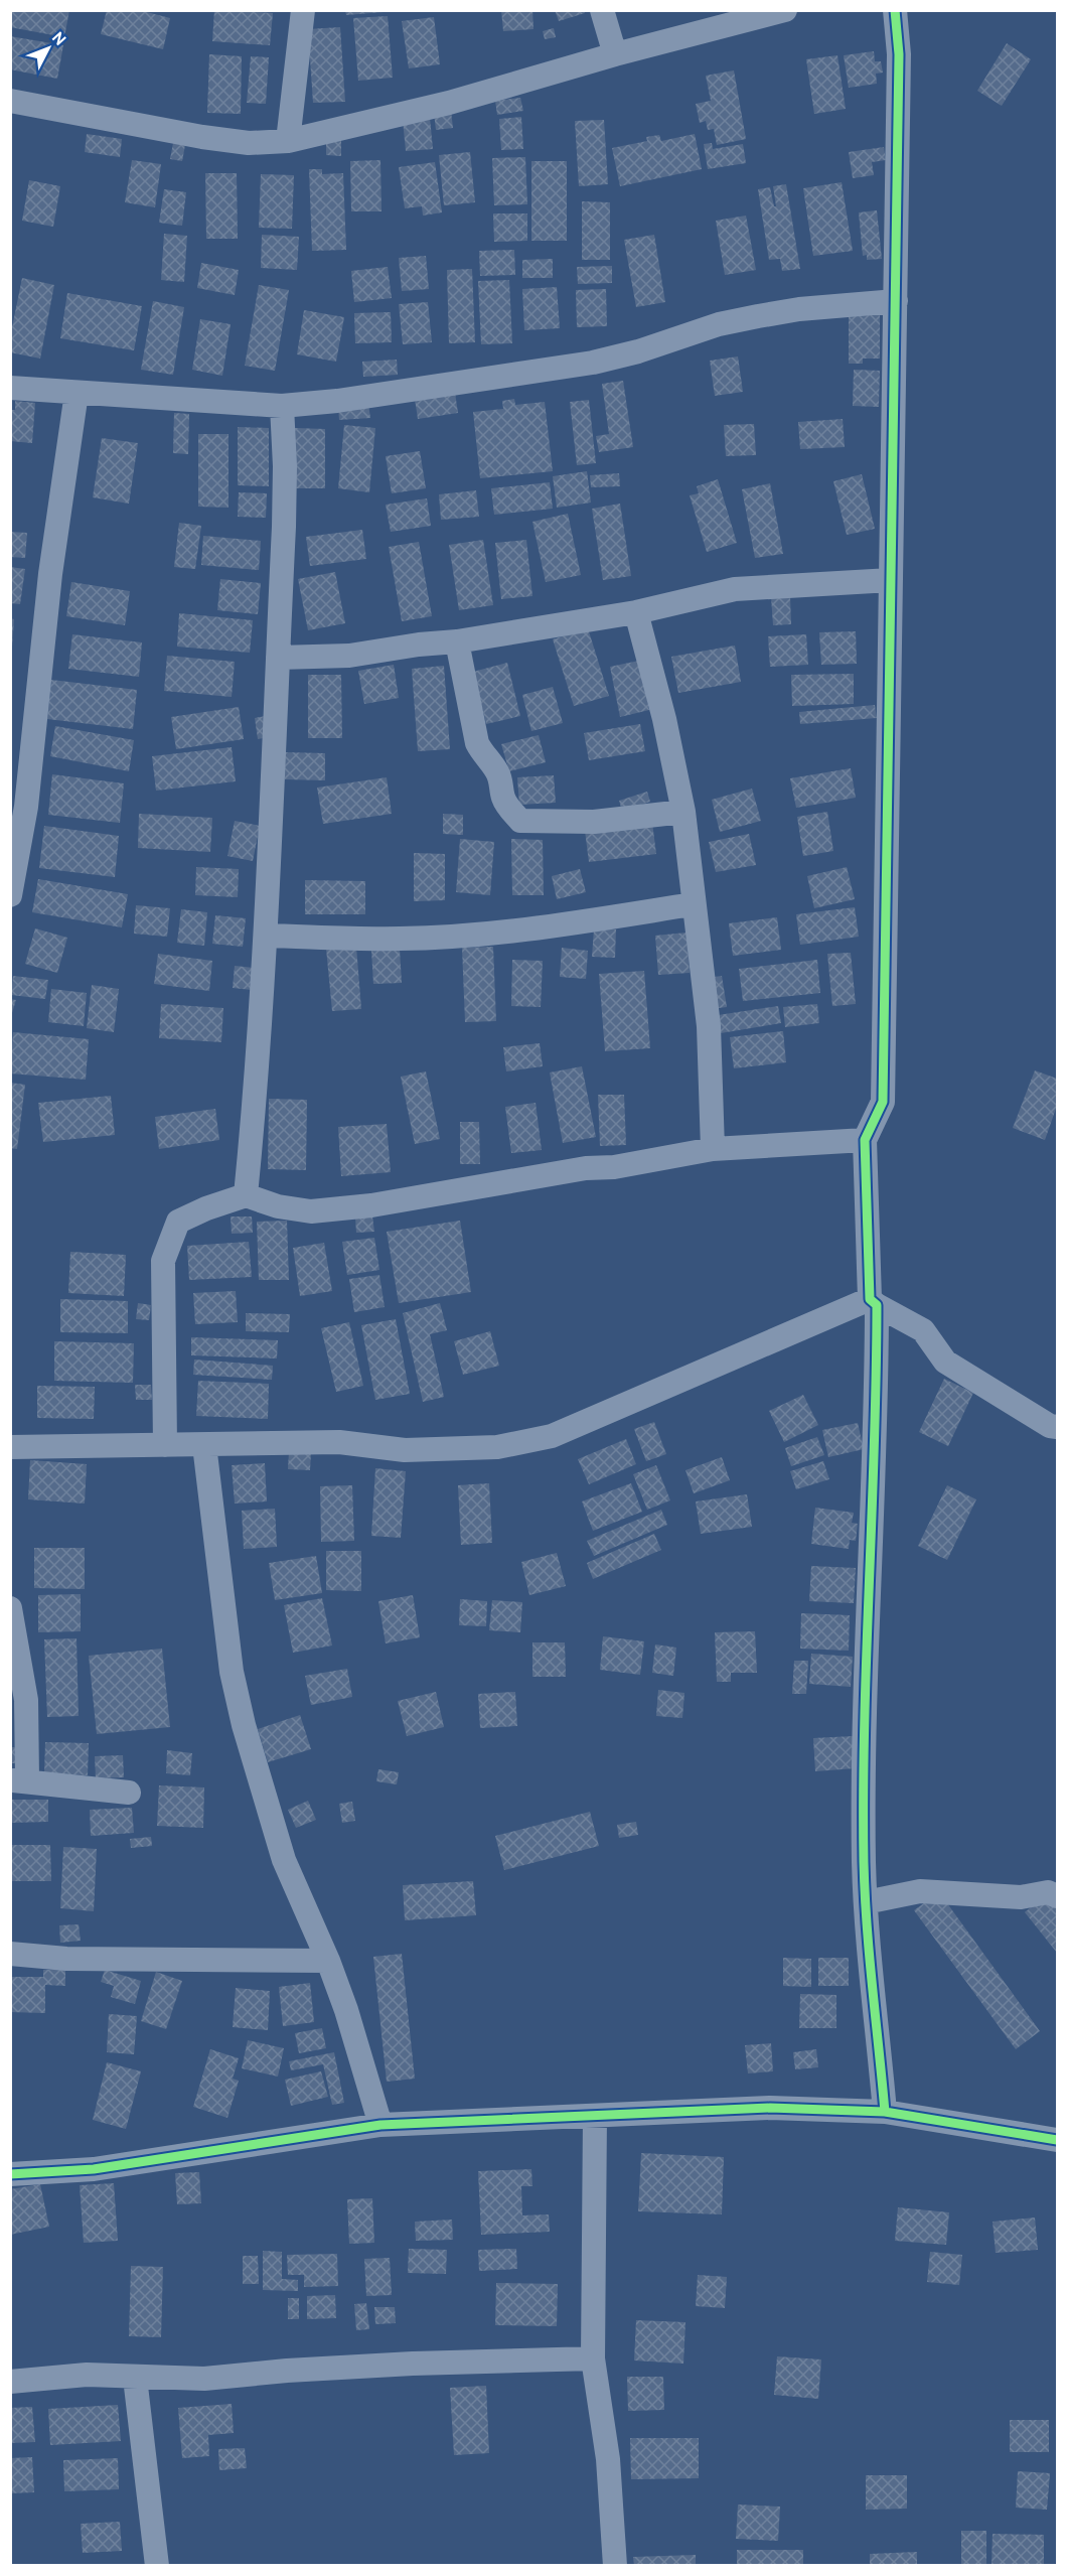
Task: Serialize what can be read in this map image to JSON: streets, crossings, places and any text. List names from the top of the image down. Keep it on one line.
{"north":"top right"}
